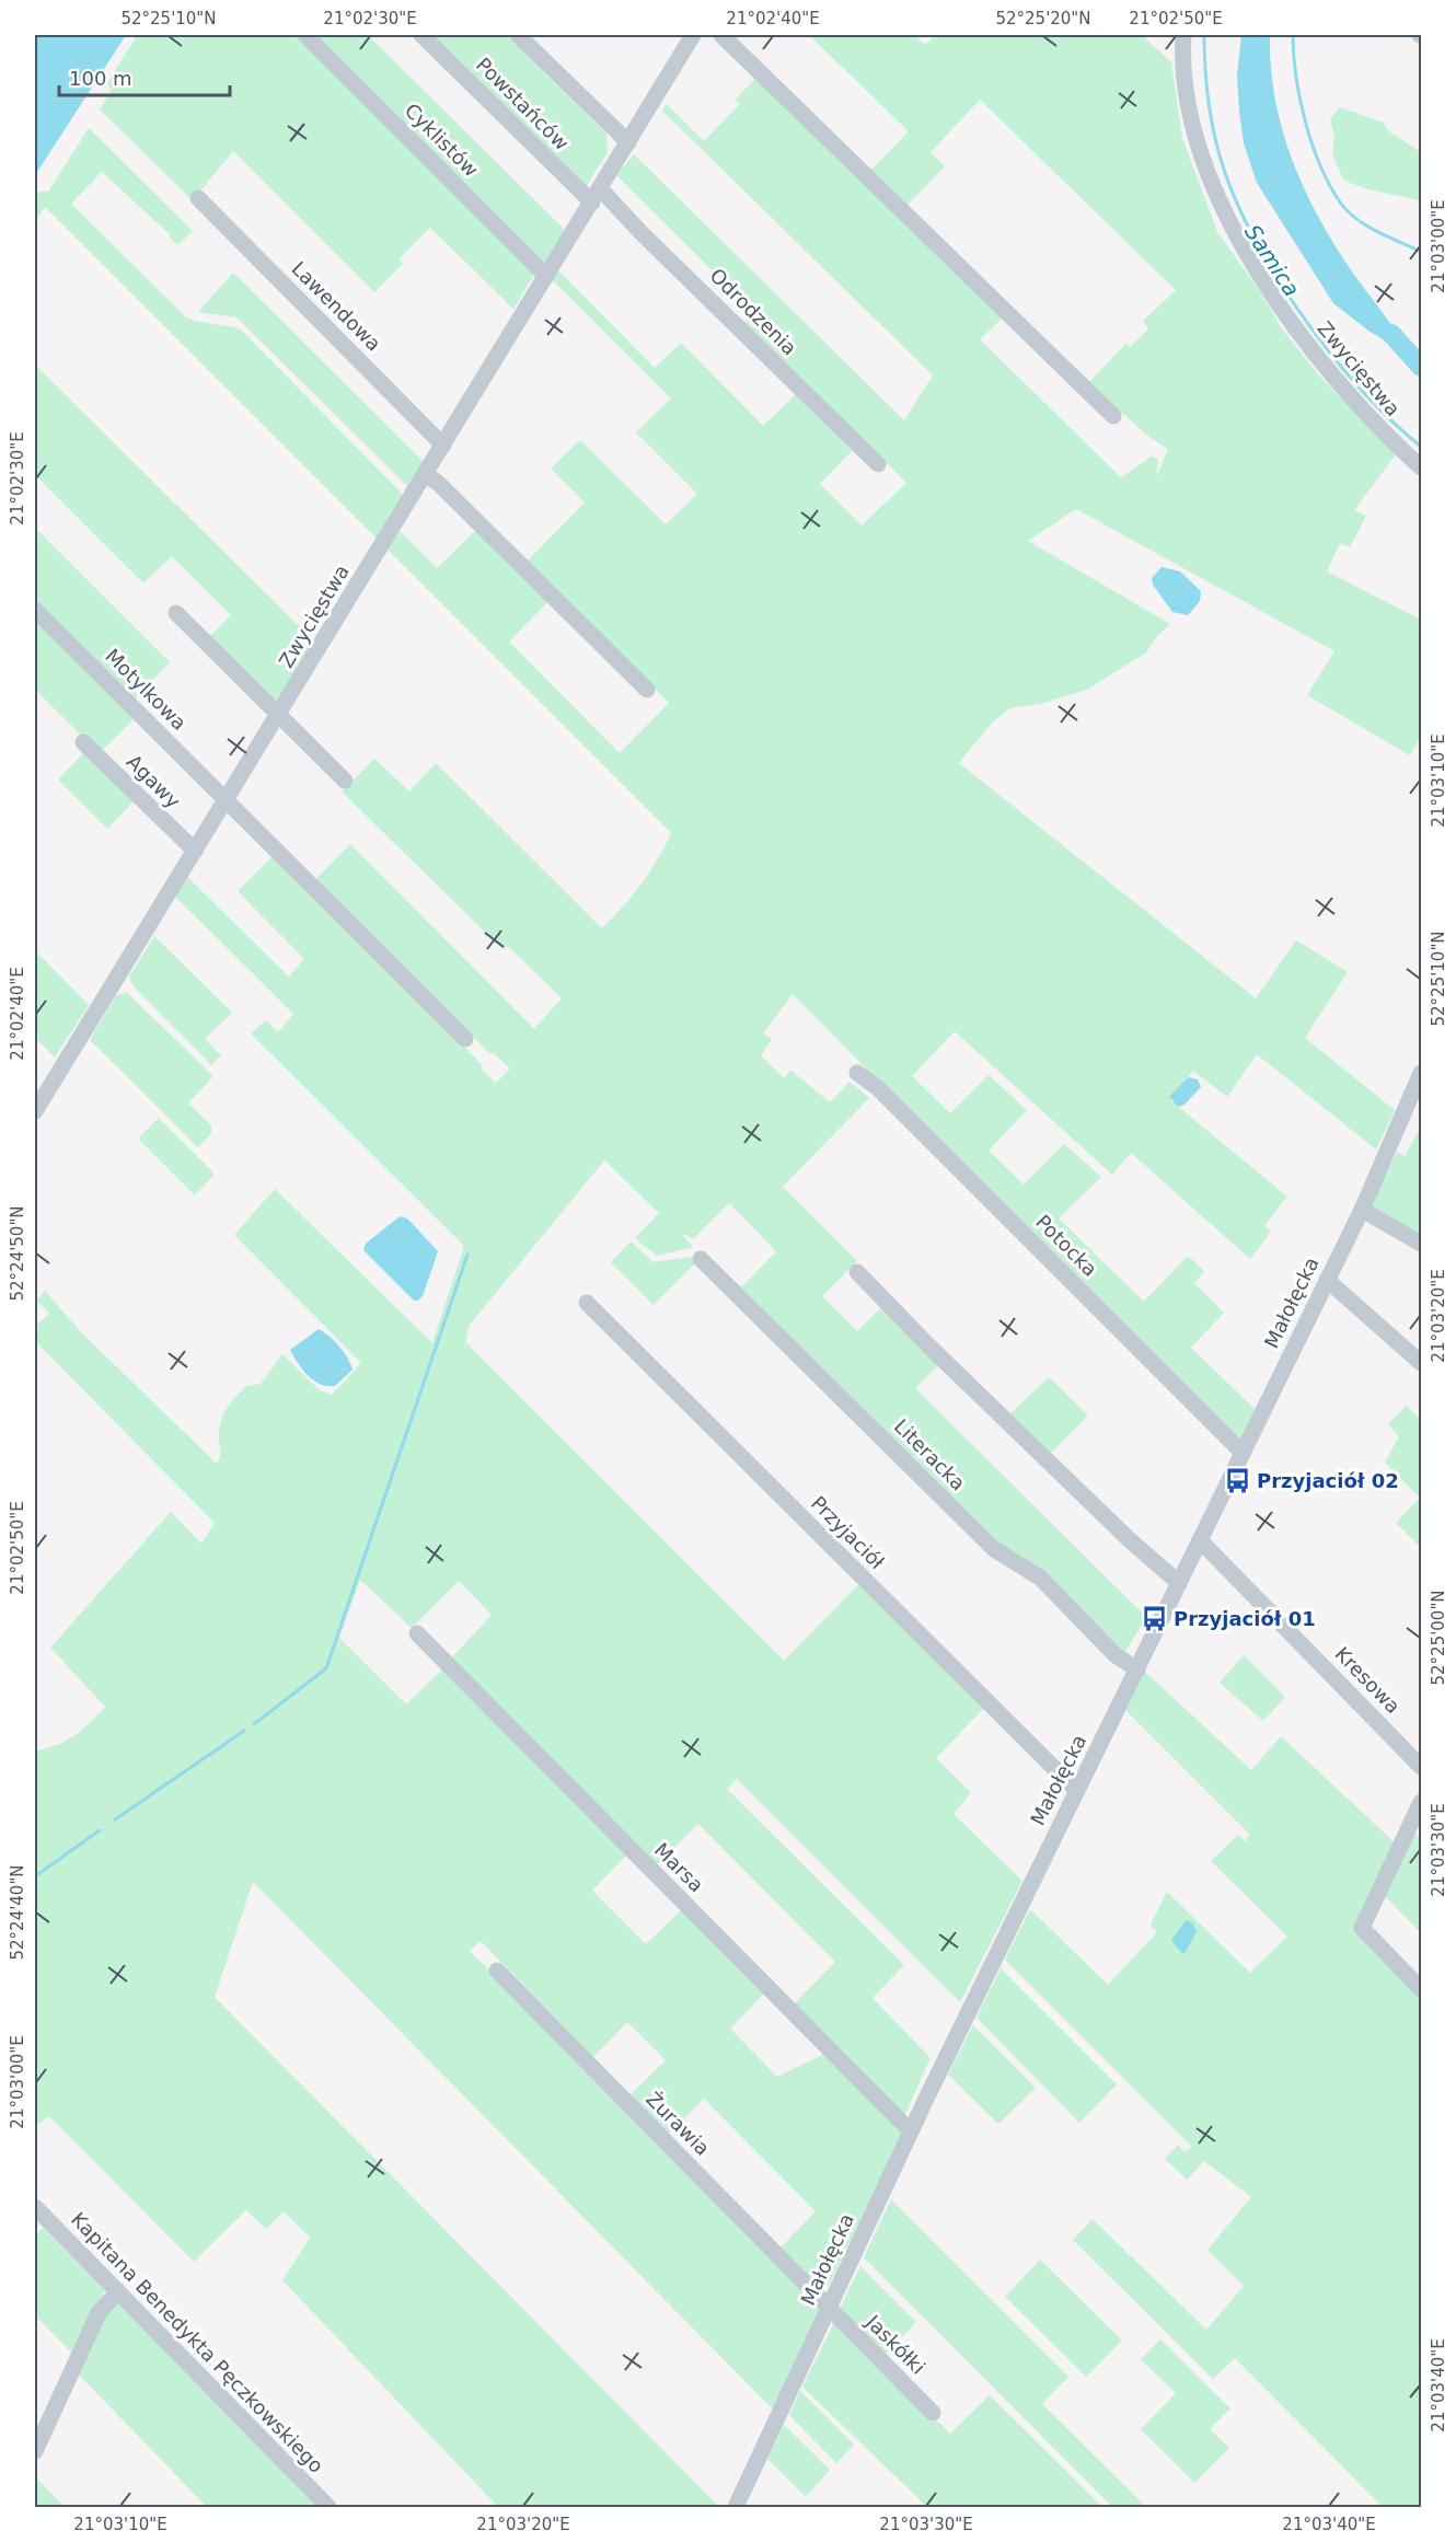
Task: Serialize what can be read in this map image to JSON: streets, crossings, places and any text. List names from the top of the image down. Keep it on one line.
{"streets":{"street":["Powstańców","Cyklistów","Lawendowa","Odrodzenia","Zwycięstwa","Motylkowa","Agawy","Potocka","Małołęcka","Literacka","Przyjaciół","Kresowa","Marsa","Żurawia","Kapitana Benedykta Pęczkowskiego","Jaskółki"]},"crossings":[["Powstańców","Zwycięstwa"],["Cyklistów","Zwycięstwa"],["Lawendowa","Zwycięstwa"],["Odrodzenia","Zwycięstwa"],["Zwycięstwa","Motylkowa"],["Zwycięstwa","Agawy"],["Potocka","Małołęcka"],["Małołęcka","Literacka"],["Małołęcka","Przyjaciół"],["Małołęcka","Kresowa"],["Małołęcka","Marsa"],["Małołęcka","Żurawia"],["Małołęcka","Jaskółki"],["Żurawia","Jaskółki"]],"water":["Samica"],"places":{"bus stop":["Przyjaciół 02","Przyjaciół 01"]},"scale_bar":"100 m","coordinates":["52°25'10\"N","21°02'30\"E","21°02'40\"E","52°25'20\"N","21°02'50\"E","21°03'00\"E","21°03'10\"E","52°24'50\"N","21°03'20\"E","52°25'00\"N","21°03'30\"E","52°24'40\"N","21°03'40\"E"]}
